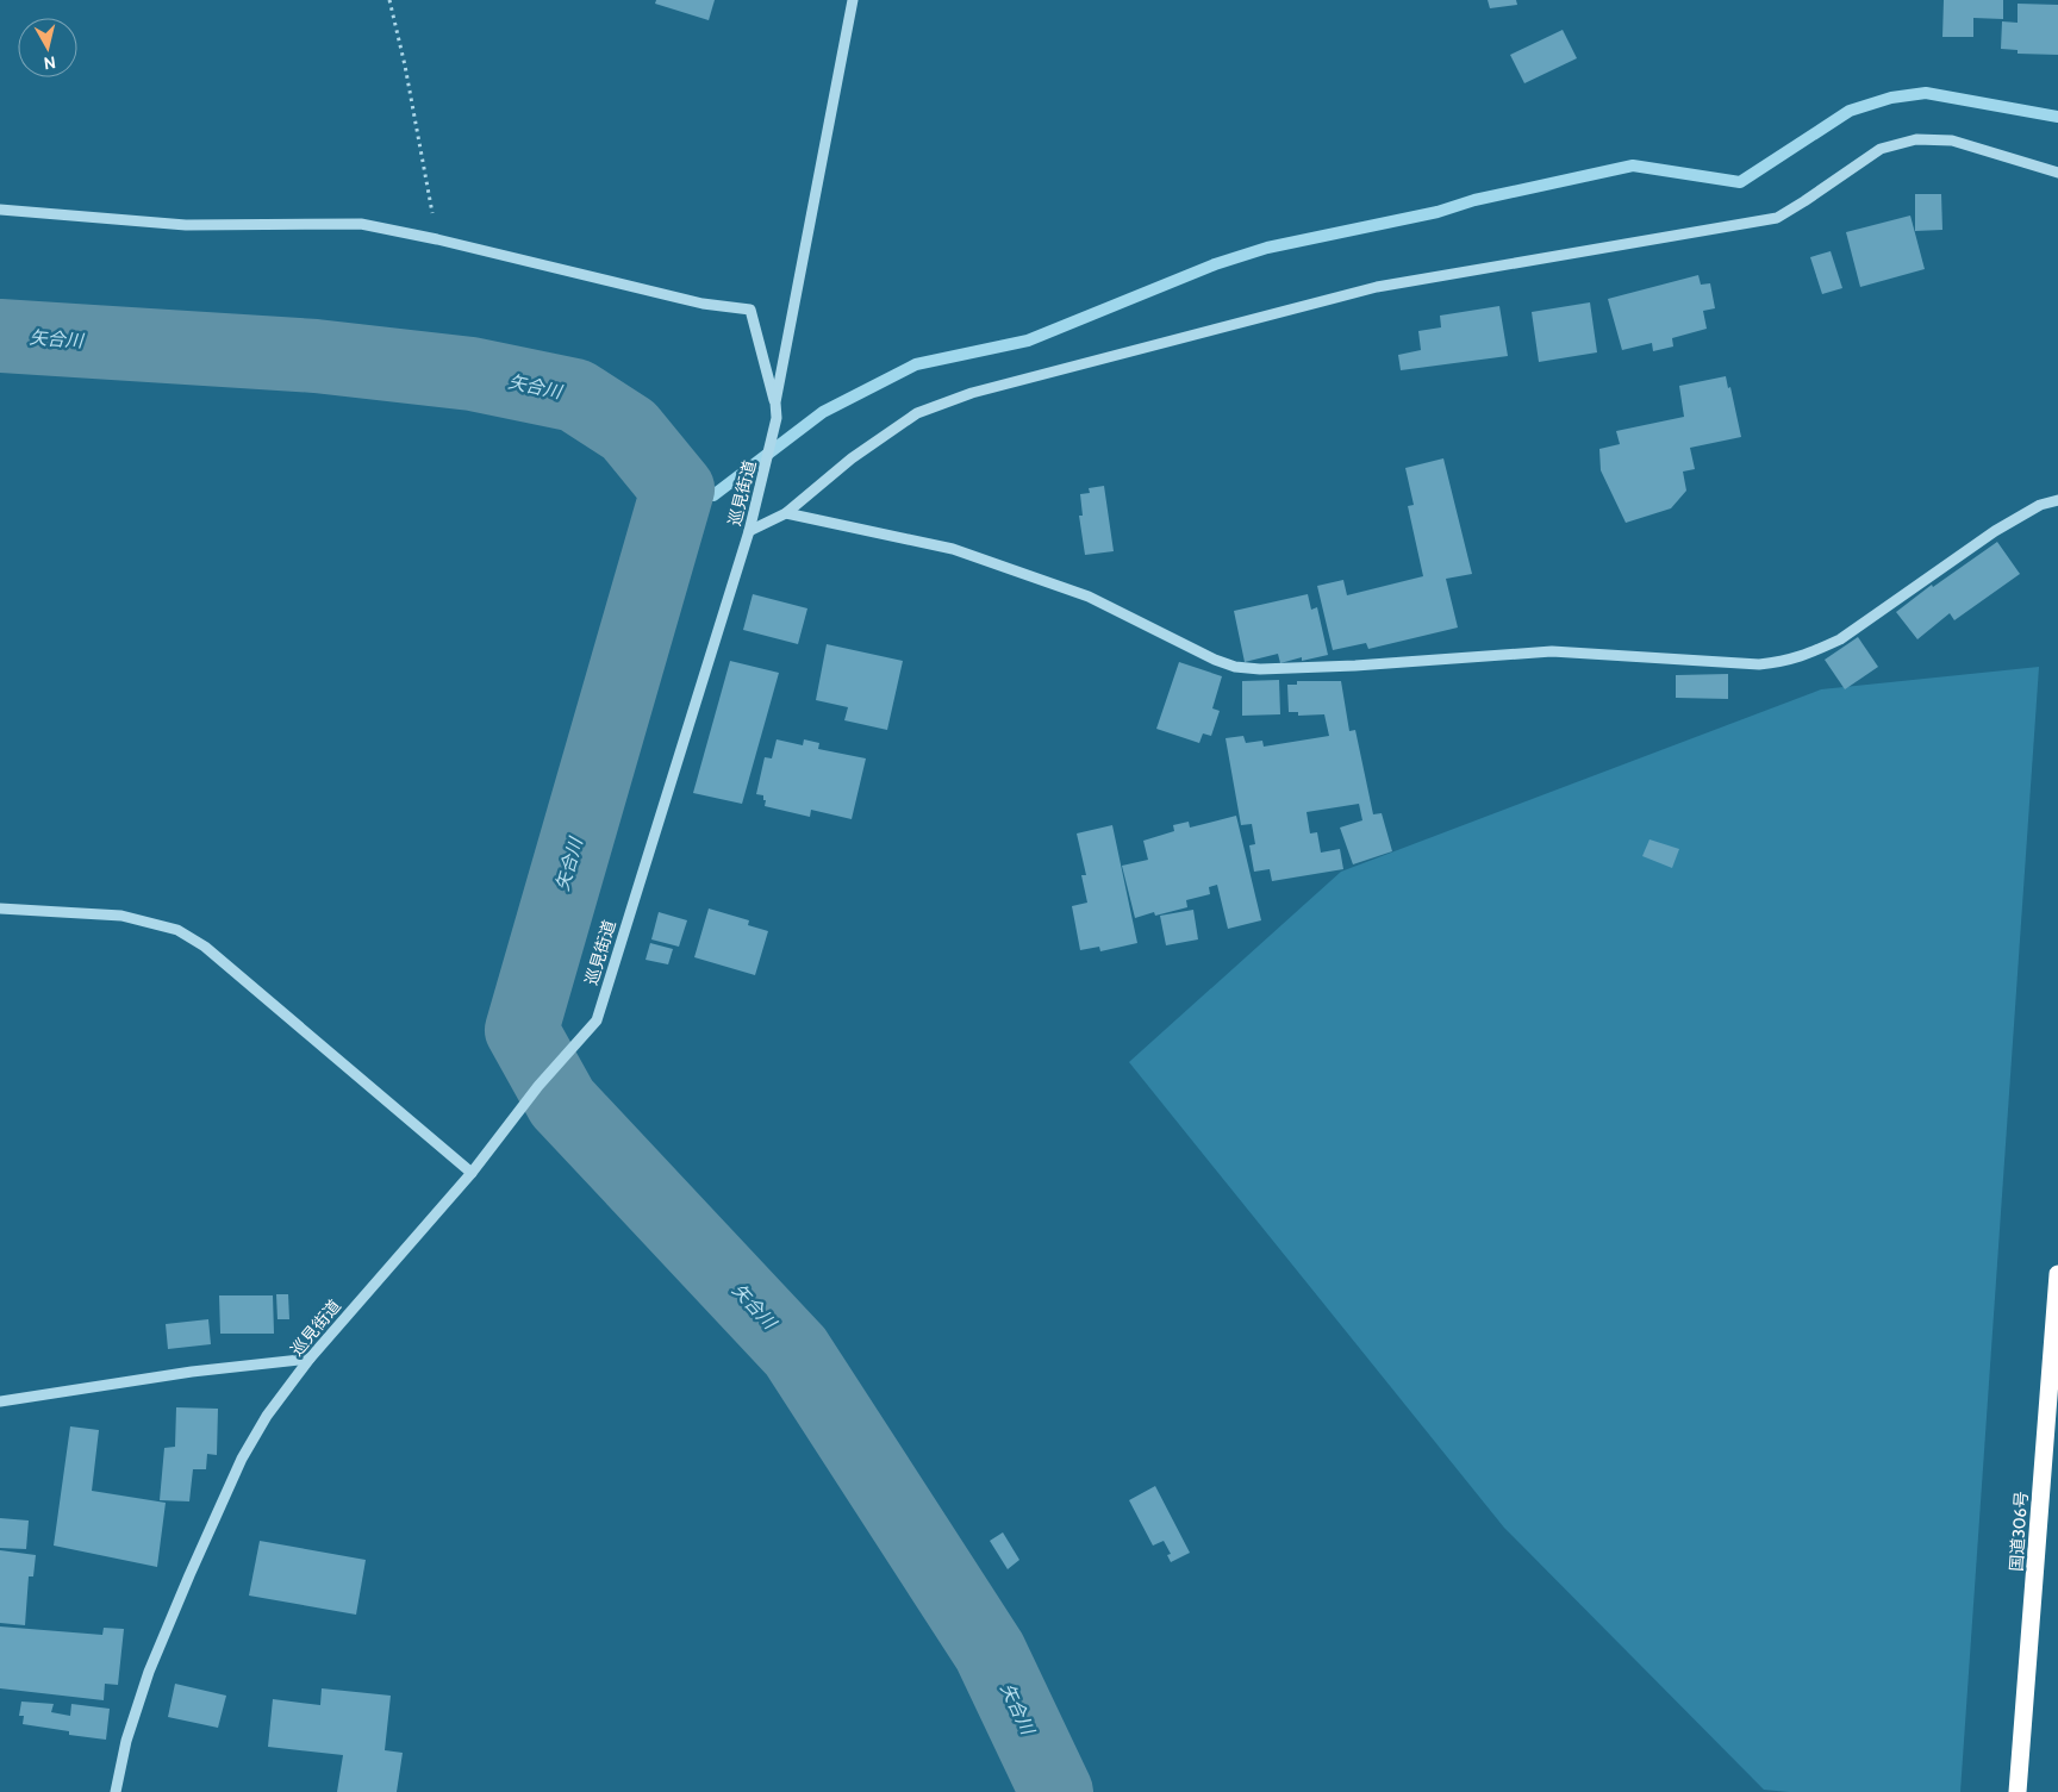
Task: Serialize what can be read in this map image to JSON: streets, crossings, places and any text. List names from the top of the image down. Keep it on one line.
{"streets":{"highway":["国道306号"],"street":["巡見街道"]},"water":["矢合川"],"north":"bottom"}
